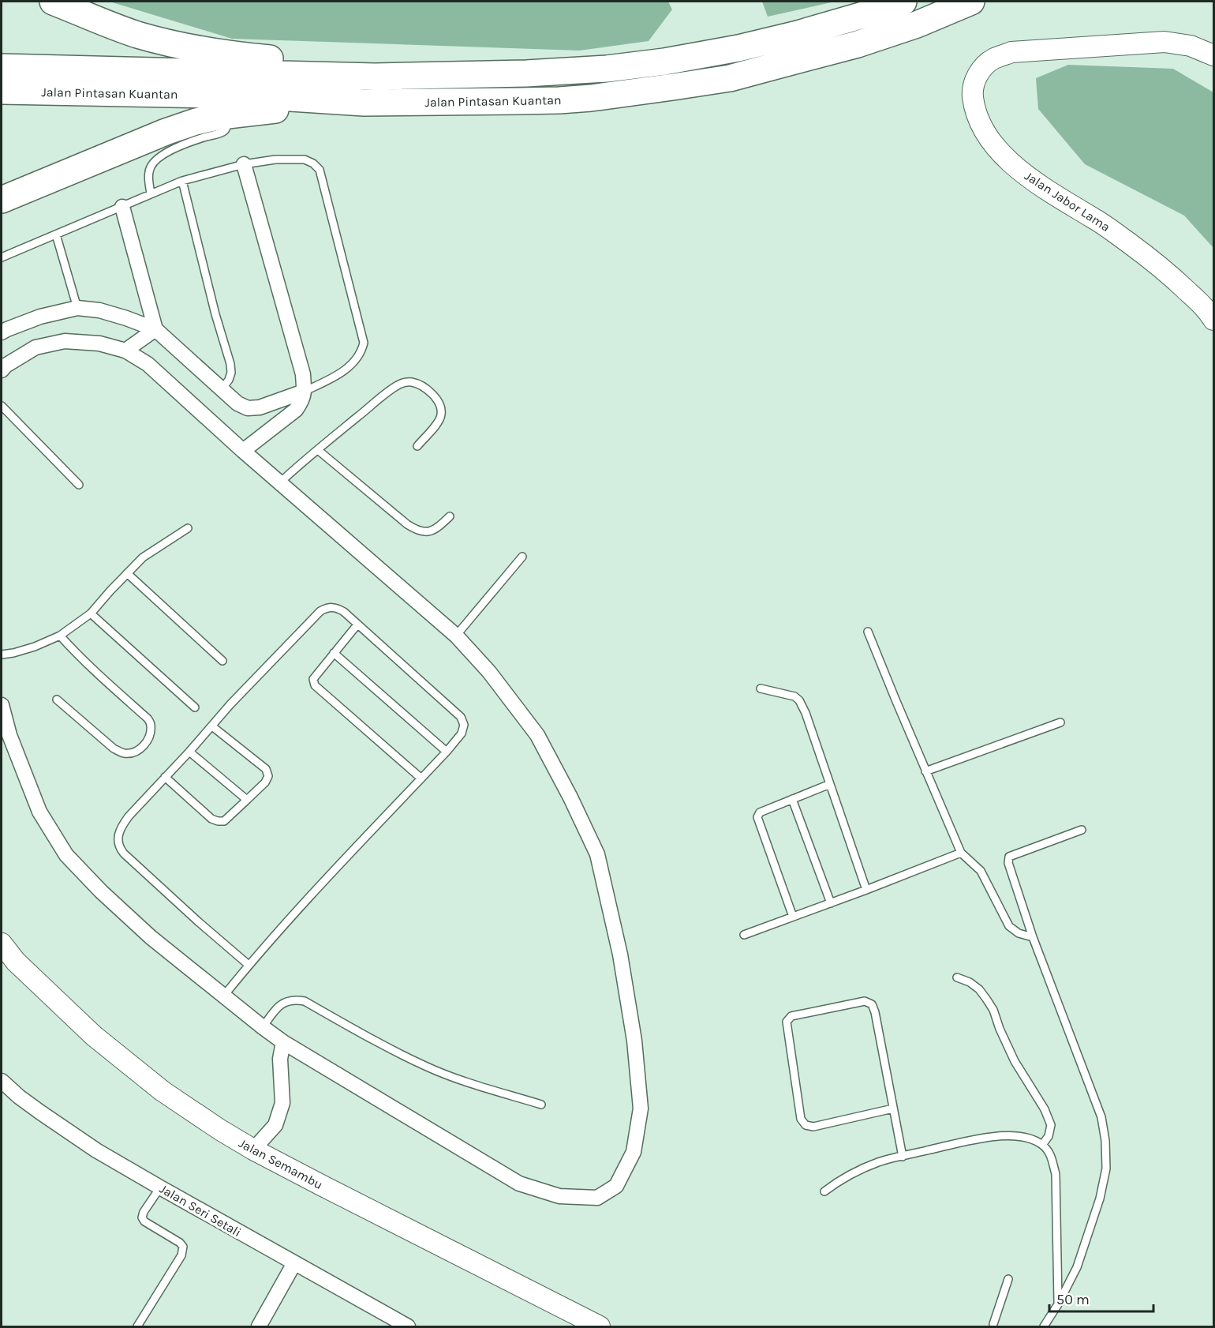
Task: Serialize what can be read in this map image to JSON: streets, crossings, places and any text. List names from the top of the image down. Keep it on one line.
{"streets":{"highway":["Jalan Pintasan Kuantan"],"main road":["Jalan Jabor Lama","Jalan Semambu"],"street":["Jalan Seri Setali"]},"scale_bar":"50 m"}
